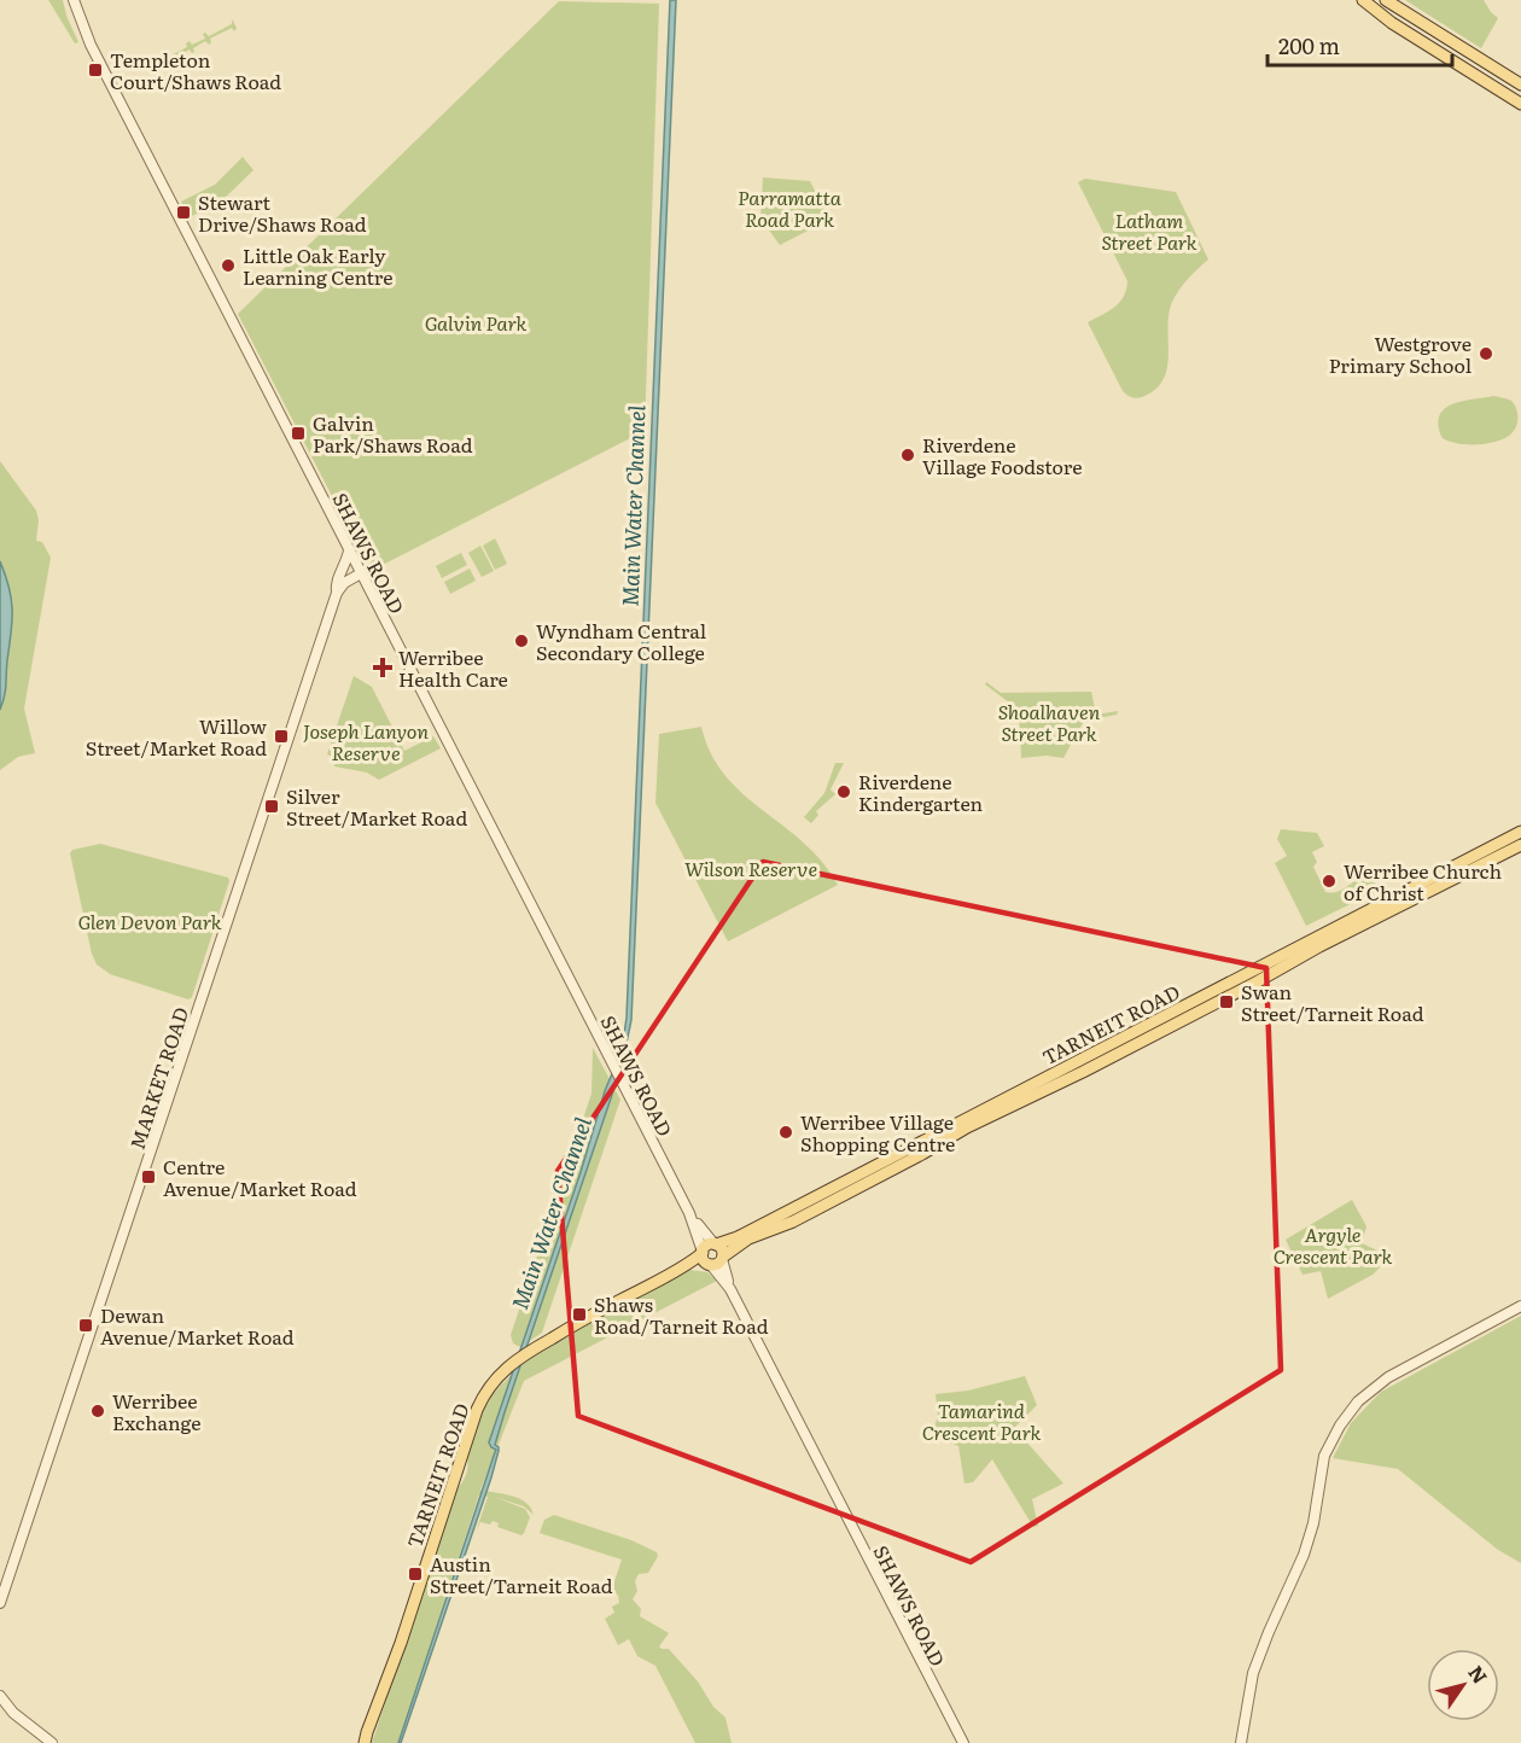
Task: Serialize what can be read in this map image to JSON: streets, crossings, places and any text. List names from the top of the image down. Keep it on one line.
{"streets":{"main road":["TARNEIT ROAD"],"street":["SHAWS ROAD","MARKET ROAD"]},"crossings":[["SHAWS ROAD","TARNEIT ROAD"],["SHAWS ROAD","MARKET ROAD"]],"water":["Main Water Channel"],"parks":["Parramatta Road Park","Latham Street Park","Galvin Park","Shoalhaven Street Park","Joseph Lanyon Reserve","Wilson Reserve","Glen Devon Park","Argyle Crescent Park","Tamarind Crescent Park"],"places":{"transit":["Templeton Court/Shaws Road","Stewart Drive/Shaws Road","Galvin Park/Shaws Road","Willow Street/Market Road","Silver Street/Market Road","Swan Street/Tarneit Road","Centre Avenue/Market Road","Shaws Road/Tarneit Road","Dewan Avenue/Market Road","Austin Street/Tarneit Road"],"other":["Little Oak Early Learning Centre","Westgrove Primary School","Riverdene Village Foodstore","Wyndham Central Secondary College","Riverdene Kindergarten","Werribee Church of Christ","Werribee Village Shopping Centre","Werribee Exchange"],"health":["Werribee Health Care"]},"scale_bar":"200 m","north":"top right"}
